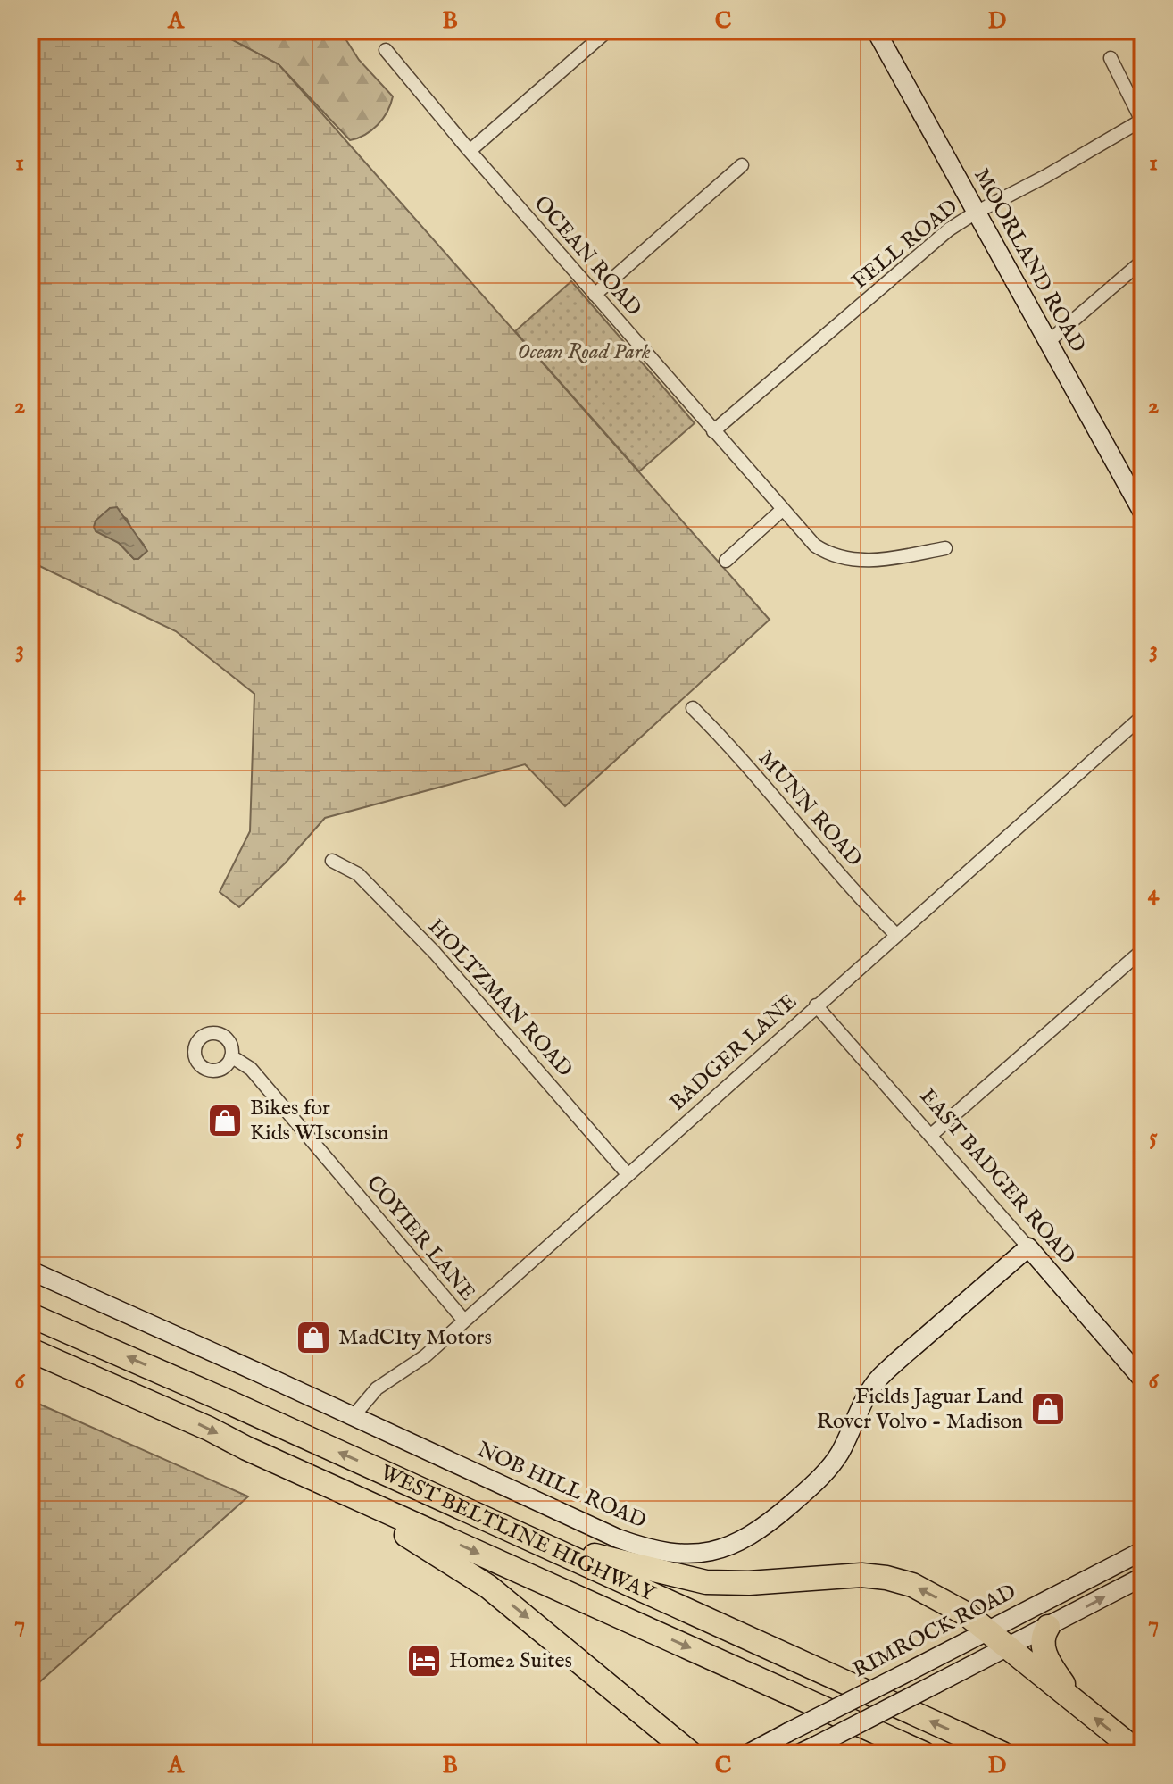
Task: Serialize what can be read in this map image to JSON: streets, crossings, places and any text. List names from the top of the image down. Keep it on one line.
{"streets":{"highway":["WEST BELTLINE HIGHWAY"],"street":["FELL ROAD","OCEAN ROAD","MOORLAND ROAD","MUNN ROAD","HOLTZMAN ROAD","BADGER LANE","EAST BADGER ROAD","COYIER LANE","NOB HILL ROAD","RIMROCK ROAD"]},"crossings":[["FELL ROAD","OCEAN ROAD"],["FELL ROAD","MOORLAND ROAD"],["MUNN ROAD","BADGER LANE"],["HOLTZMAN ROAD","BADGER LANE"],["BADGER LANE","EAST BADGER ROAD"],["BADGER LANE","COYIER LANE"],["BADGER LANE","NOB HILL ROAD"],["EAST BADGER ROAD","NOB HILL ROAD"]],"parks":["Ocean Road Park"],"places":{"shop":["Bikes for Kids WIsconsin","MadCIty Motors","Fields Jaguar Land Rover Volvo - Madison"],"hotel":["Home2 Suites"]},"grid":{"columns":["A","B","C","D"],"rows":["1","2","3","4","5","6","7"]}}
